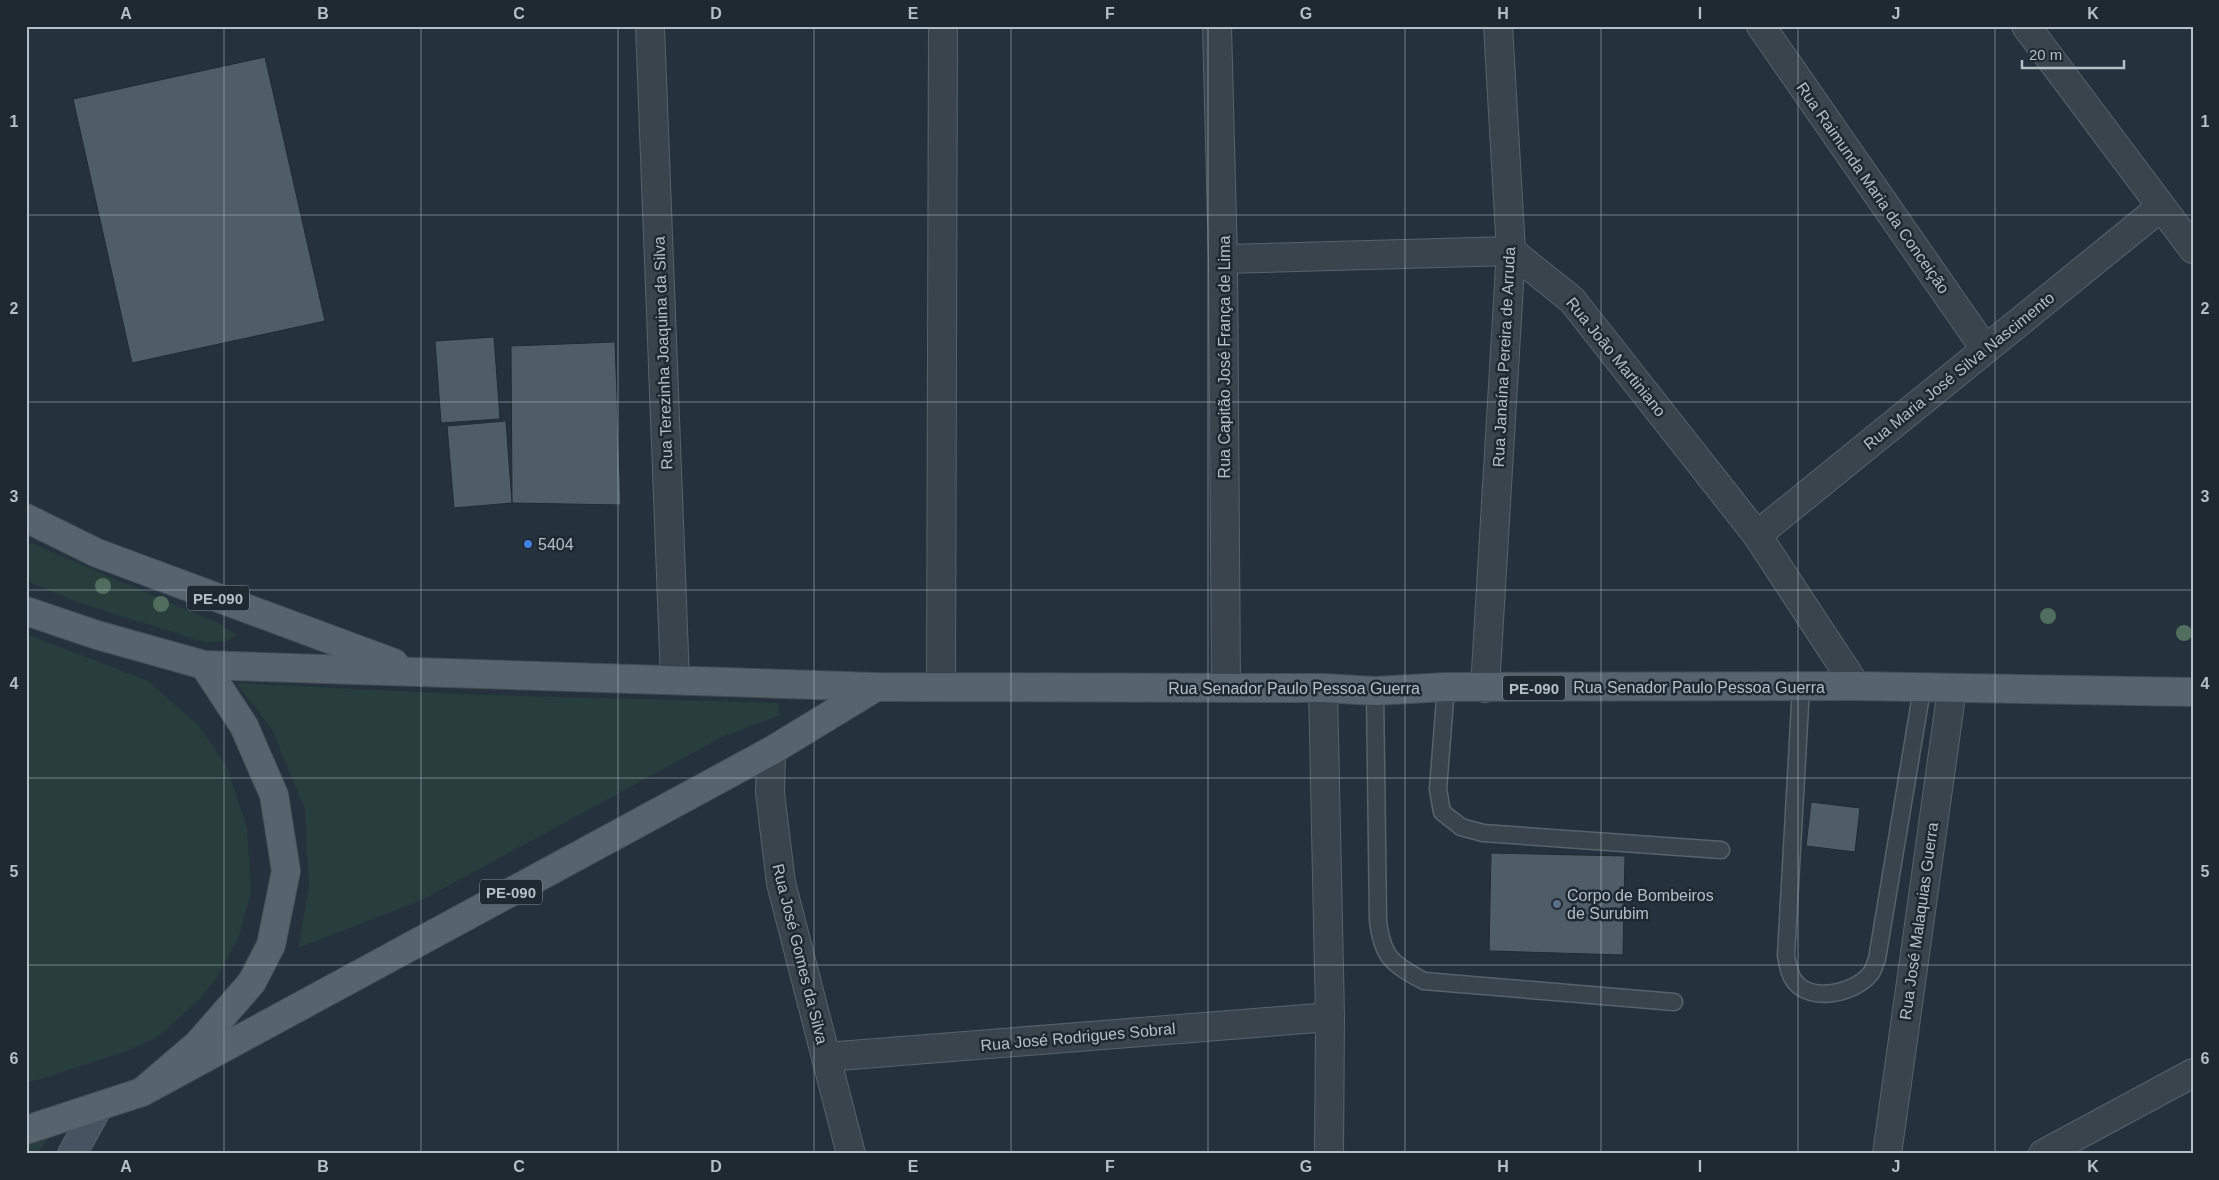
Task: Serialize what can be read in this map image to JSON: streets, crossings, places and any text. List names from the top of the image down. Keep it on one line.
{"streets":{"main road":["PE-090","Rua Senador Paulo Pessoa Guerra"],"street":["Rua Raimunda Maria da Conceição","Rua Terezinha Joaquina da Silva","Rua Capitão José França de Lima","Rua Janaína Pereira de Arruda","Rua João Martiniano","Rua Maria José Silva Nascimento","Rua José Malaquias Guerra","Rua José Gomes da Silva","Rua José Rodrigues Sobral"]},"crossings":[["Rua Raimunda Maria da Conceição","Rua Maria José Silva Nascimento"],["Rua Terezinha Joaquina da Silva","PE-090"],["Rua Capitão José França de Lima","Rua Senador Paulo Pessoa Guerra"],["Rua Janaína Pereira de Arruda","Rua João Martiniano"],["Rua Janaína Pereira de Arruda","Rua Senador Paulo Pessoa Guerra"],["Rua João Martiniano","Rua Maria José Silva Nascimento"],["Rua João Martiniano","Rua Senador Paulo Pessoa Guerra"],["PE-090","Rua Senador Paulo Pessoa Guerra"],["PE-090","Rua José Gomes da Silva"],["Rua Senador Paulo Pessoa Guerra","Rua José Malaquias Guerra"],["Rua José Gomes da Silva","Rua José Rodrigues Sobral"]],"places":["5404","Corpo de Bombeiros de Surubim"],"scale_bar":"20 m","grid":{"columns":["A","B","C","D","E","F","G","H","I","J","K"],"rows":["1","2","3","4","5","6"]}}
